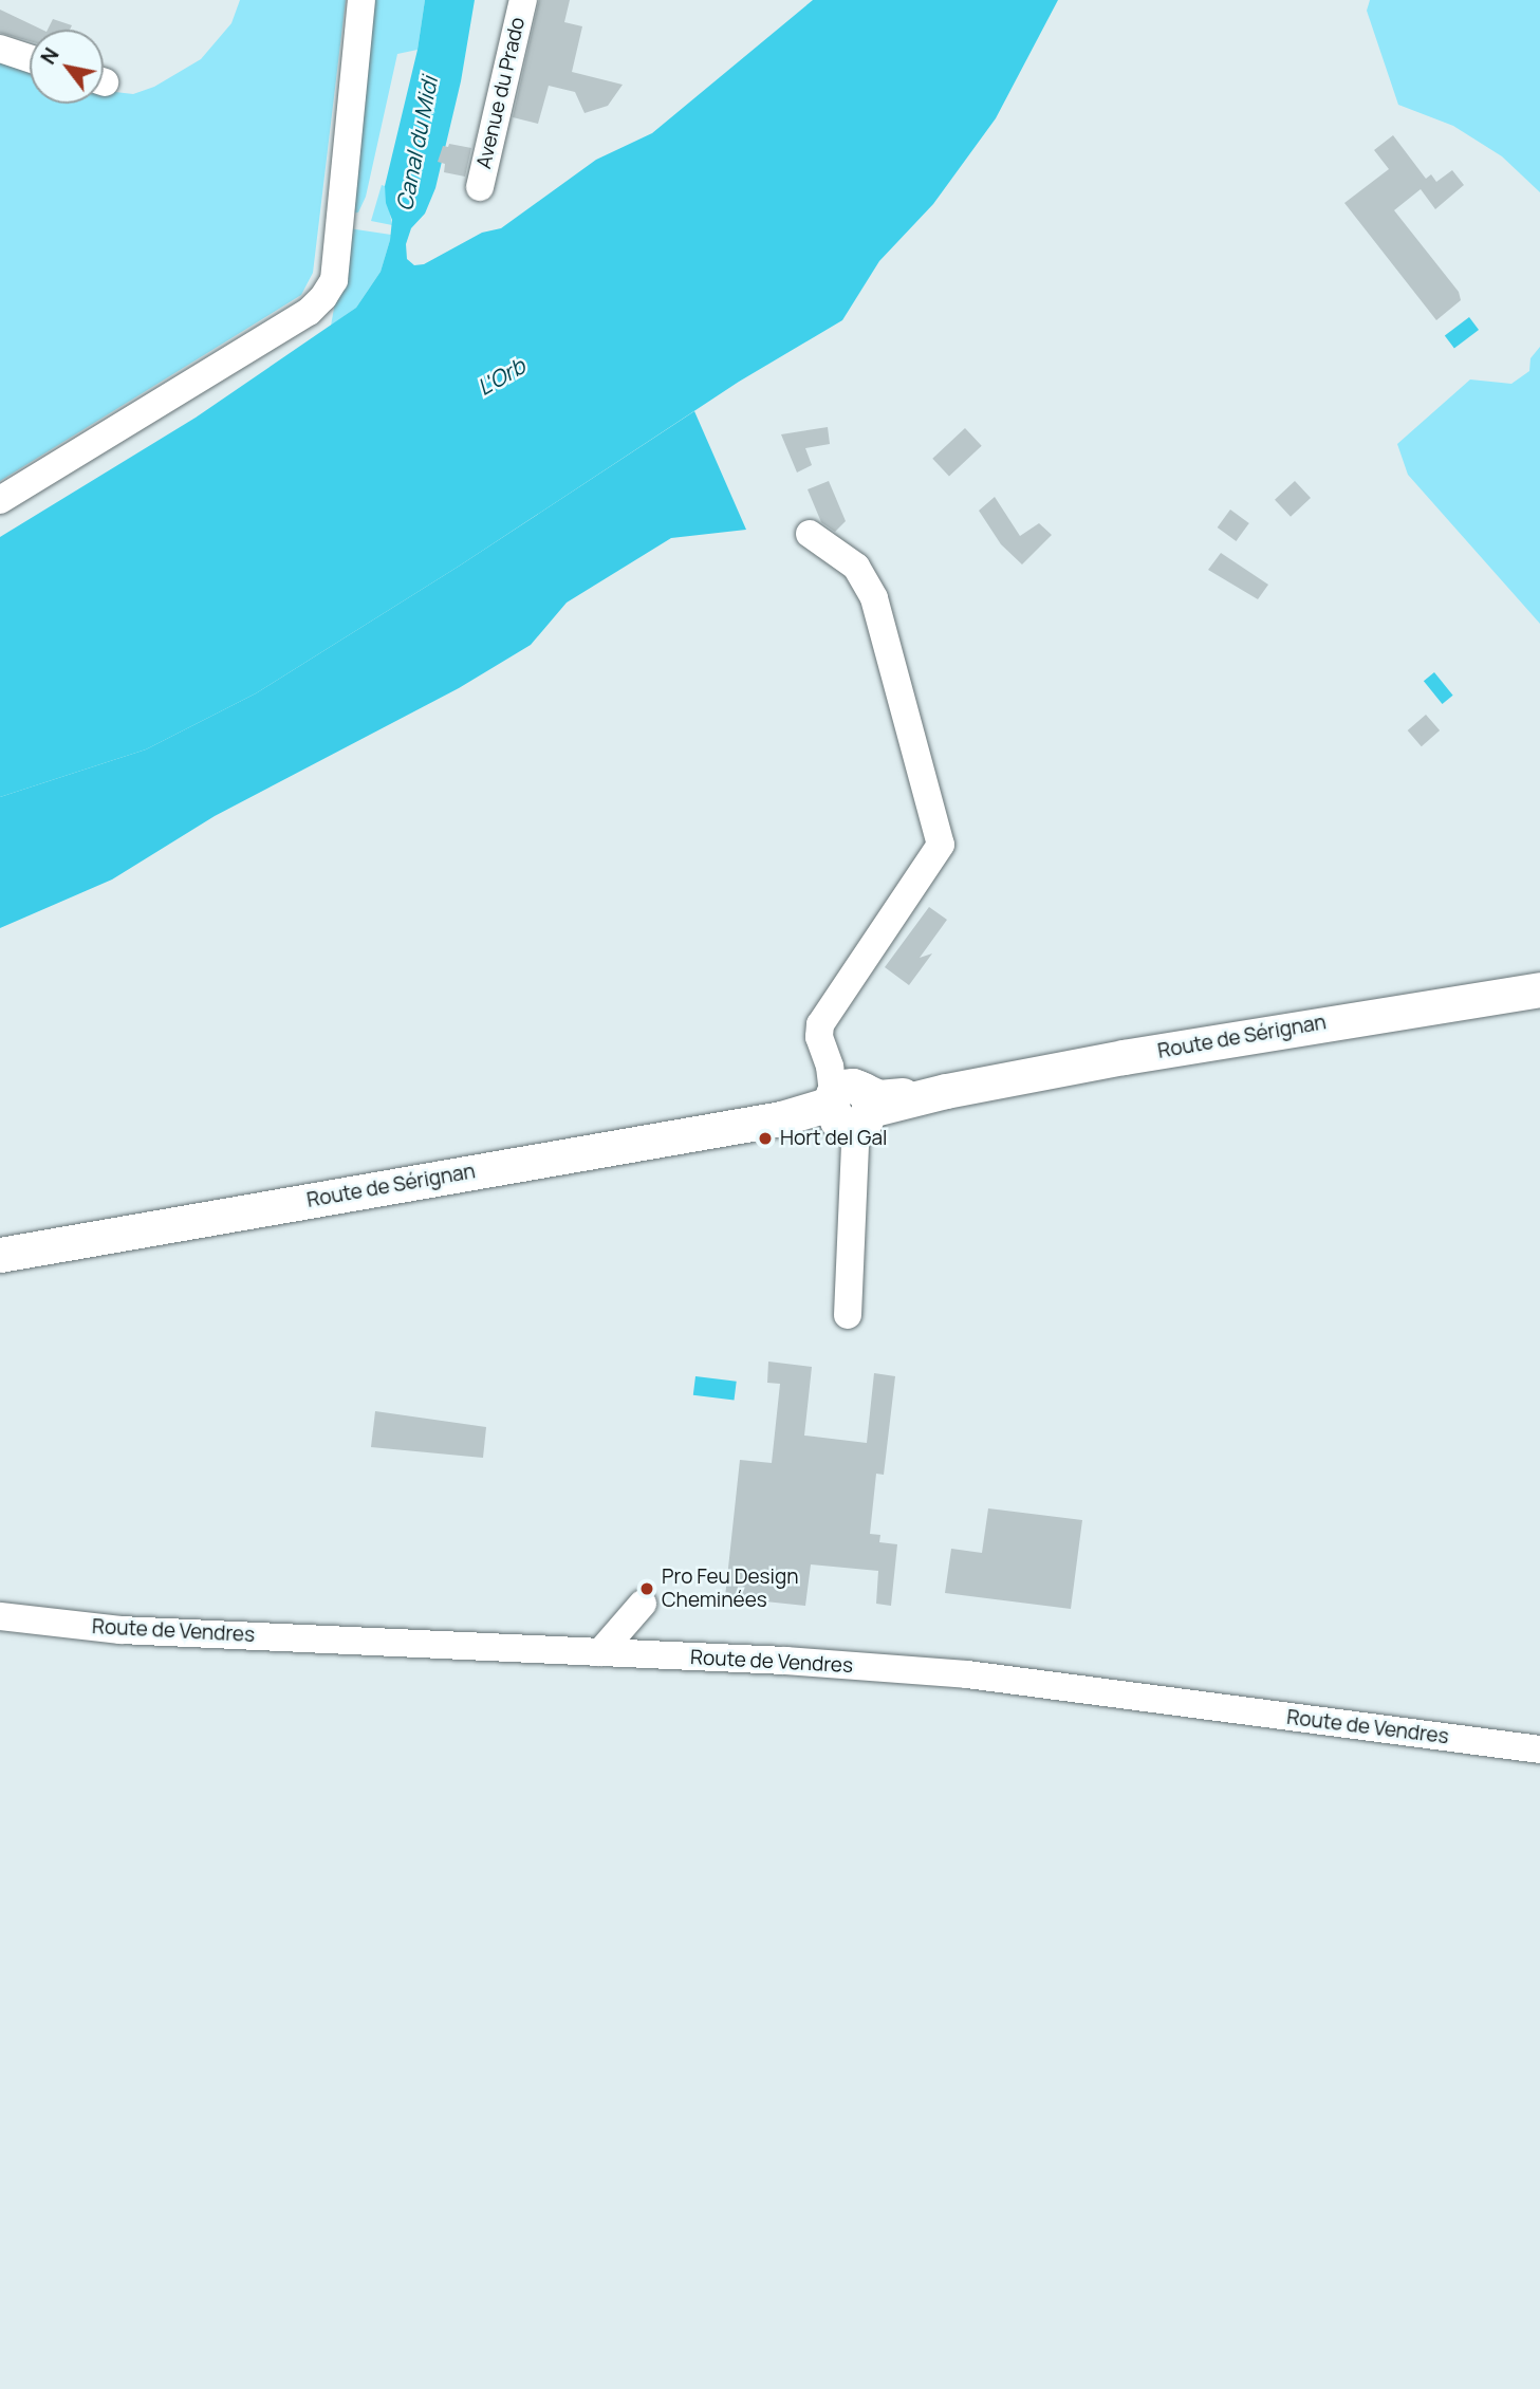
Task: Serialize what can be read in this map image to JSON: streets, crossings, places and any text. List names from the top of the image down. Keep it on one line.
{"streets":{"main road":["Route de Sérignan"],"street":["Avenue du Prado","Route de Vendres"]},"water":["Canal du Midi","L'Orb"],"places":["Hort del Gal","Pro Feu Design Cheminées"],"north":"top left"}
